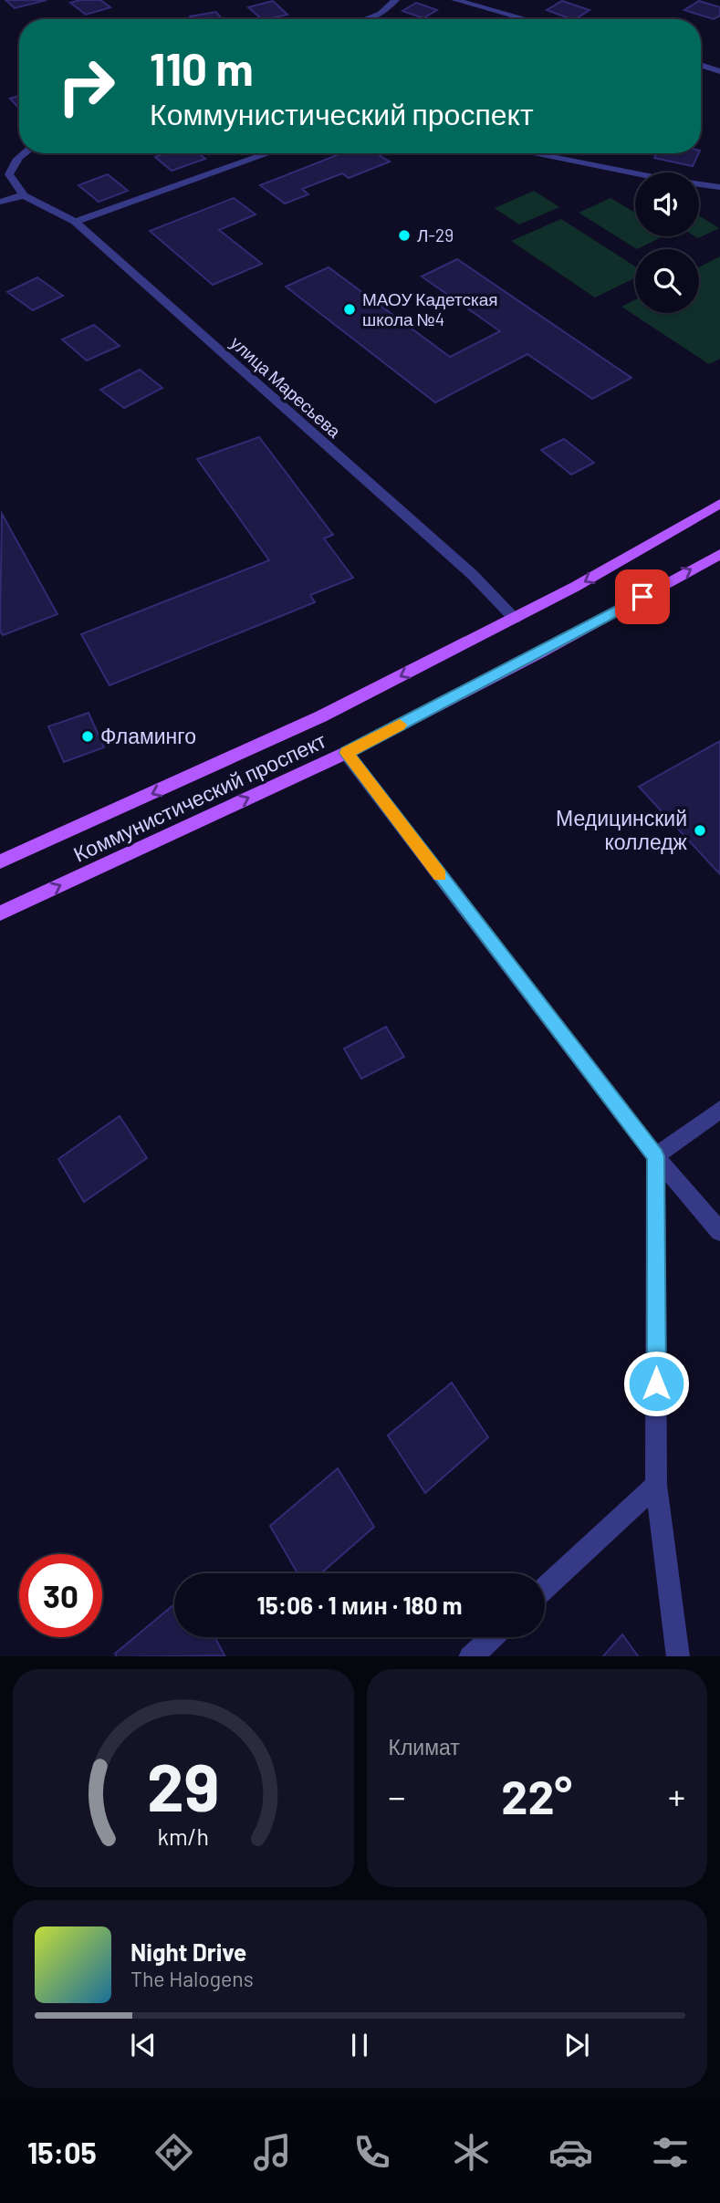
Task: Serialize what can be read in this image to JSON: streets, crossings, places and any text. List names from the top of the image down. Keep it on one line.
{"streets":{"main road":["Коммунистический проспект"],"street":["улица Маресьева"]},"crossings":[["улица Маресьева","Коммунистический проспект"]],"places":["Л-29","МАОУ Кадетская школа №4","Фламинго","Медицинский колледж"],"page":{"turn":["110 m","Коммунистический проспект"],"limit":"30","trip":"15:06 · 1 мин · 180 m","tile":"Климат","heat":["−","22°","+"],"song":["Night Drive","The Halogens"],"tabs":"15:05","gauge":["29","km/h"]}}
